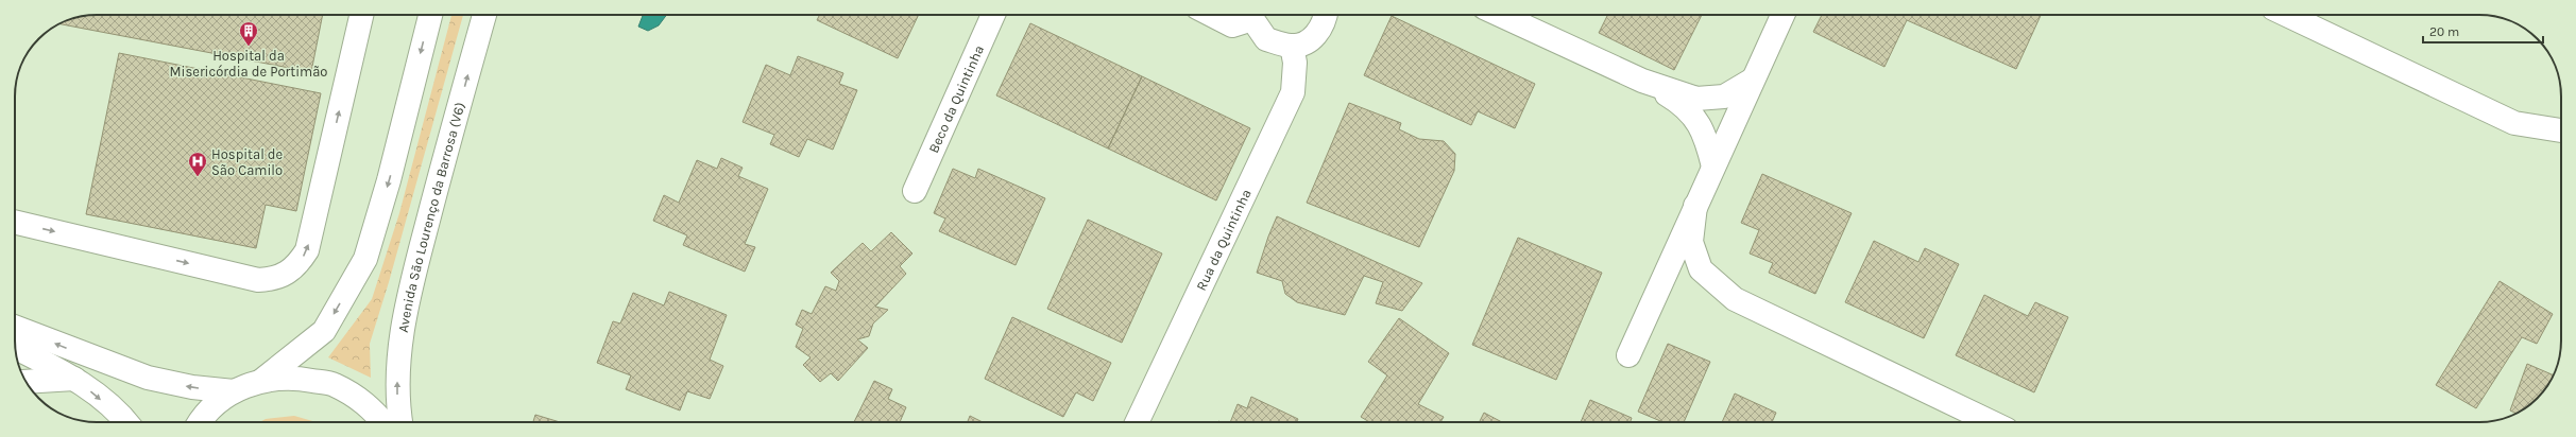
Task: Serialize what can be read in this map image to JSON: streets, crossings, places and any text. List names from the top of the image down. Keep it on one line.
{"streets":{"street":["Beco da Quintinha","Avenida São Lourenço da Barrosa (V6)","Rua da Quintinha"]},"places":{"building":["Hospital da Misericórdia de Portimão"],"hospital":["Hospital de São Camilo"]},"scale_bar":"20 m"}
